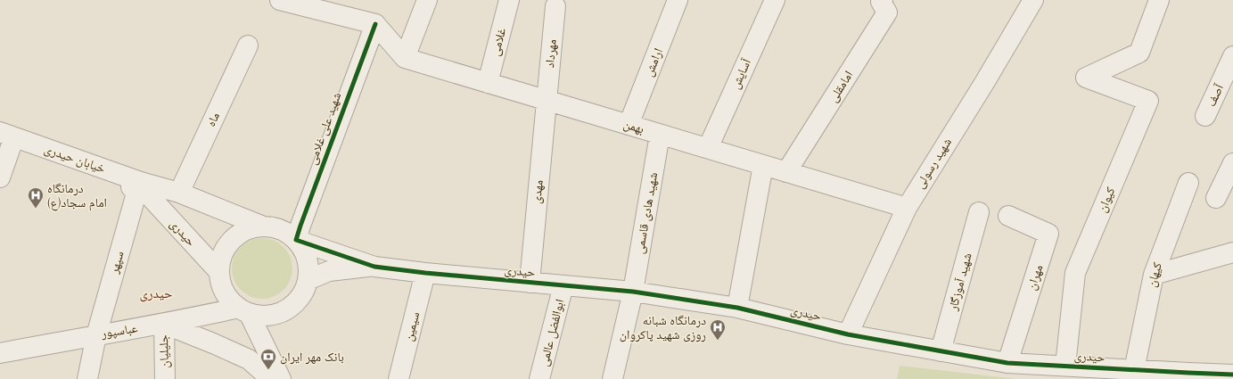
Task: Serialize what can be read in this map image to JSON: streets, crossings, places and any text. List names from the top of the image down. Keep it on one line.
{"streets":{"street":["غلامی","مهرداد","ارامش","آسایش","امامقلی","آصف","ماه","بهمن","شهید علی غلامی","خیابان حیدری","شهید رسولی","مهدی","کیوان","شهید هادی قاسمی","حیدری","سپهر","کیهان","مهران","شهید آموزگار","سیمین","عباسپور","ابوالفضل عالمی","جلیلیان"]},"crossings":[["غلامی","بهمن"],["مهرداد","بهمن"],["مهرداد","مهدی"],["ارامش","بهمن"],["آسایش","بهمن"],["امامقلی","بهمن"],["ماه","خیابان حیدری"],["بهمن","شهید رسولی"],["بهمن","مهدی"],["بهمن","شهید هادی قاسمی"],["شهید علی غلامی","خیابان حیدری"],["شهید علی غلامی","حیدری"],["شهید علی غلامی","عباسپور"],["خیابان حیدری","حیدری"],["خیابان حیدری","سپهر"],["خیابان حیدری","عباسپور"],["شهید رسولی","حیدری"],["مهدی","حیدری"],["کیوان","حیدری"],["شهید هادی قاسمی","حیدری"],["حیدری","سپهر"],["حیدری","کیهان"],["حیدری","مهران"],["حیدری","شهید آموزگار"],["حیدری","سیمین"],["حیدری","عباسپور"],["حیدری","ابوالفضل عالمی"],["سپهر","عباسپور"],["عباسپور","جلیلیان"]],"districts":["حیدری"],"places":{"hospital":["درمانگاه امام سجاد(ع)","درمانگاه شبانه روزی شهید پاکروان"],"bank":["بانک مهر ایران"]}}
